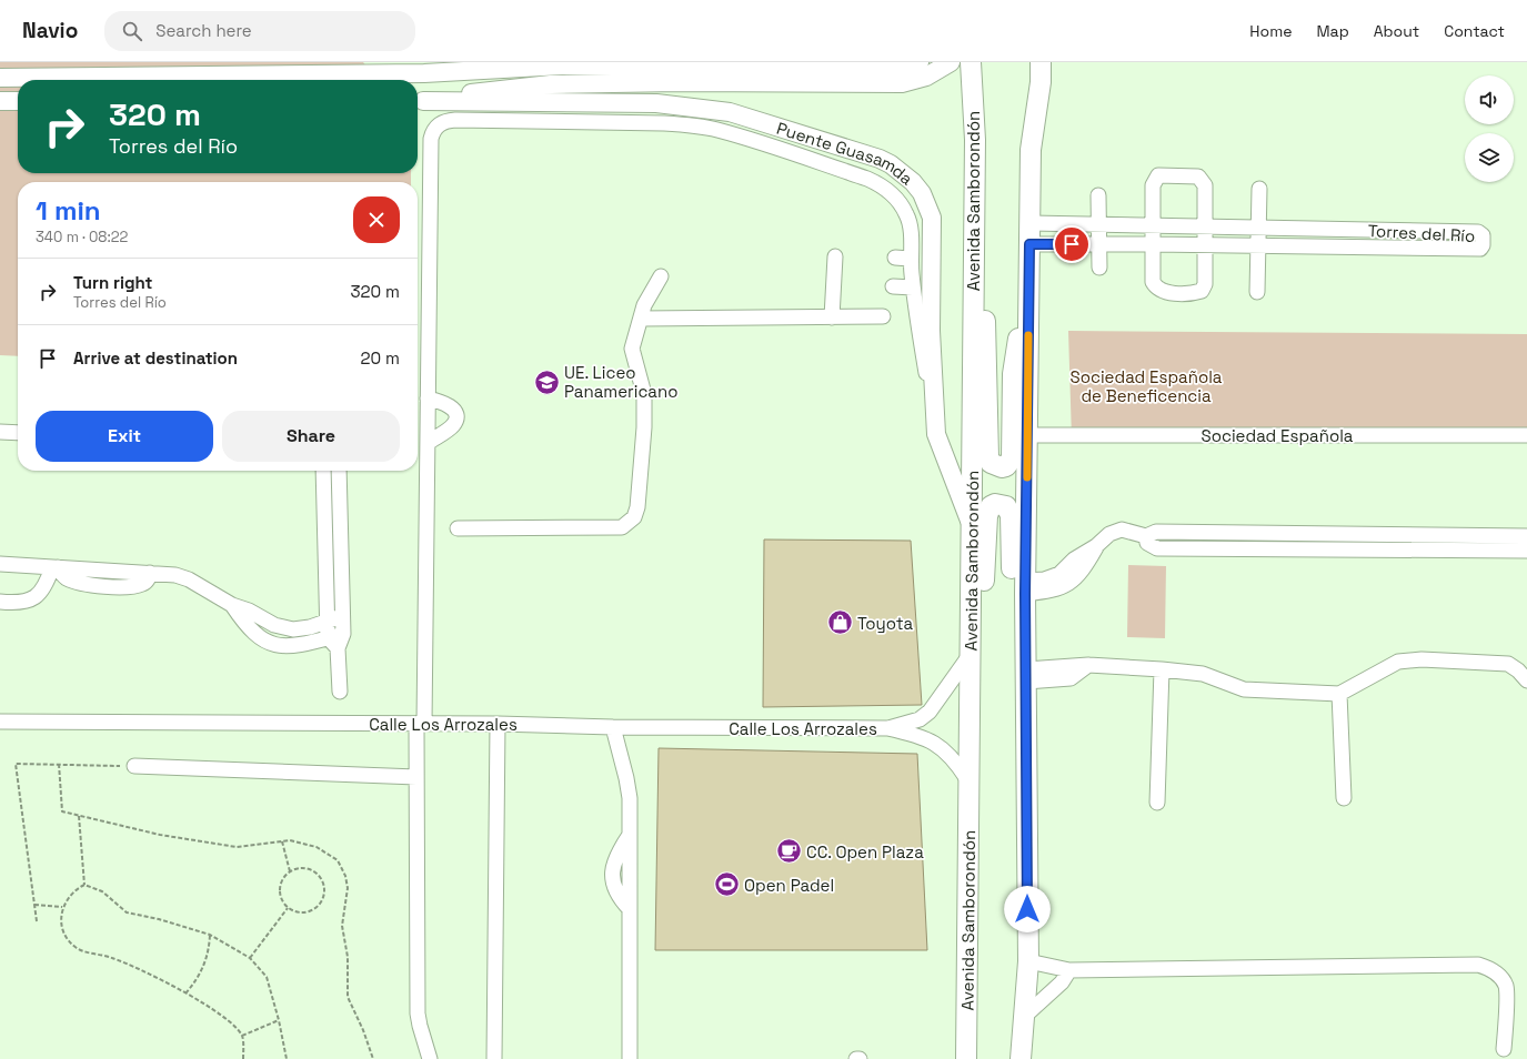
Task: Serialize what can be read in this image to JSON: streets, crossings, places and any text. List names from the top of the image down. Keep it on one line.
{"streets":{"highway":["Avenida Samborondón"],"main road":["Puente Guasamda"],"street":["Torres del Río","Sociedad Española","Calle Los Arrozales"]},"crossings":[["Puente Guasamda","Avenida Samborondón"],["Avenida Samborondón","Calle Los Arrozales"]],"parks":["Sociedad Española de Beneficencia"],"places":{"school or university":["UE. Liceo Panamericano"],"shop":["Toyota"],"cafe":["CC. Open Plaza"],"sports":["Open Padel"]},"page":{"header":"Navio","search":"Search here","nav":["Home","Map","About","Contact"],"turn":["320 m","Torres del Río"],"heading":["1 min","340 m · 08:22"],"list":[{"name":"Turn right","note":"Torres del Río","value":"320 m"},{"name":"Arrive at destination","value":"20 m"}],"buttons":["Exit","Share"]}}
